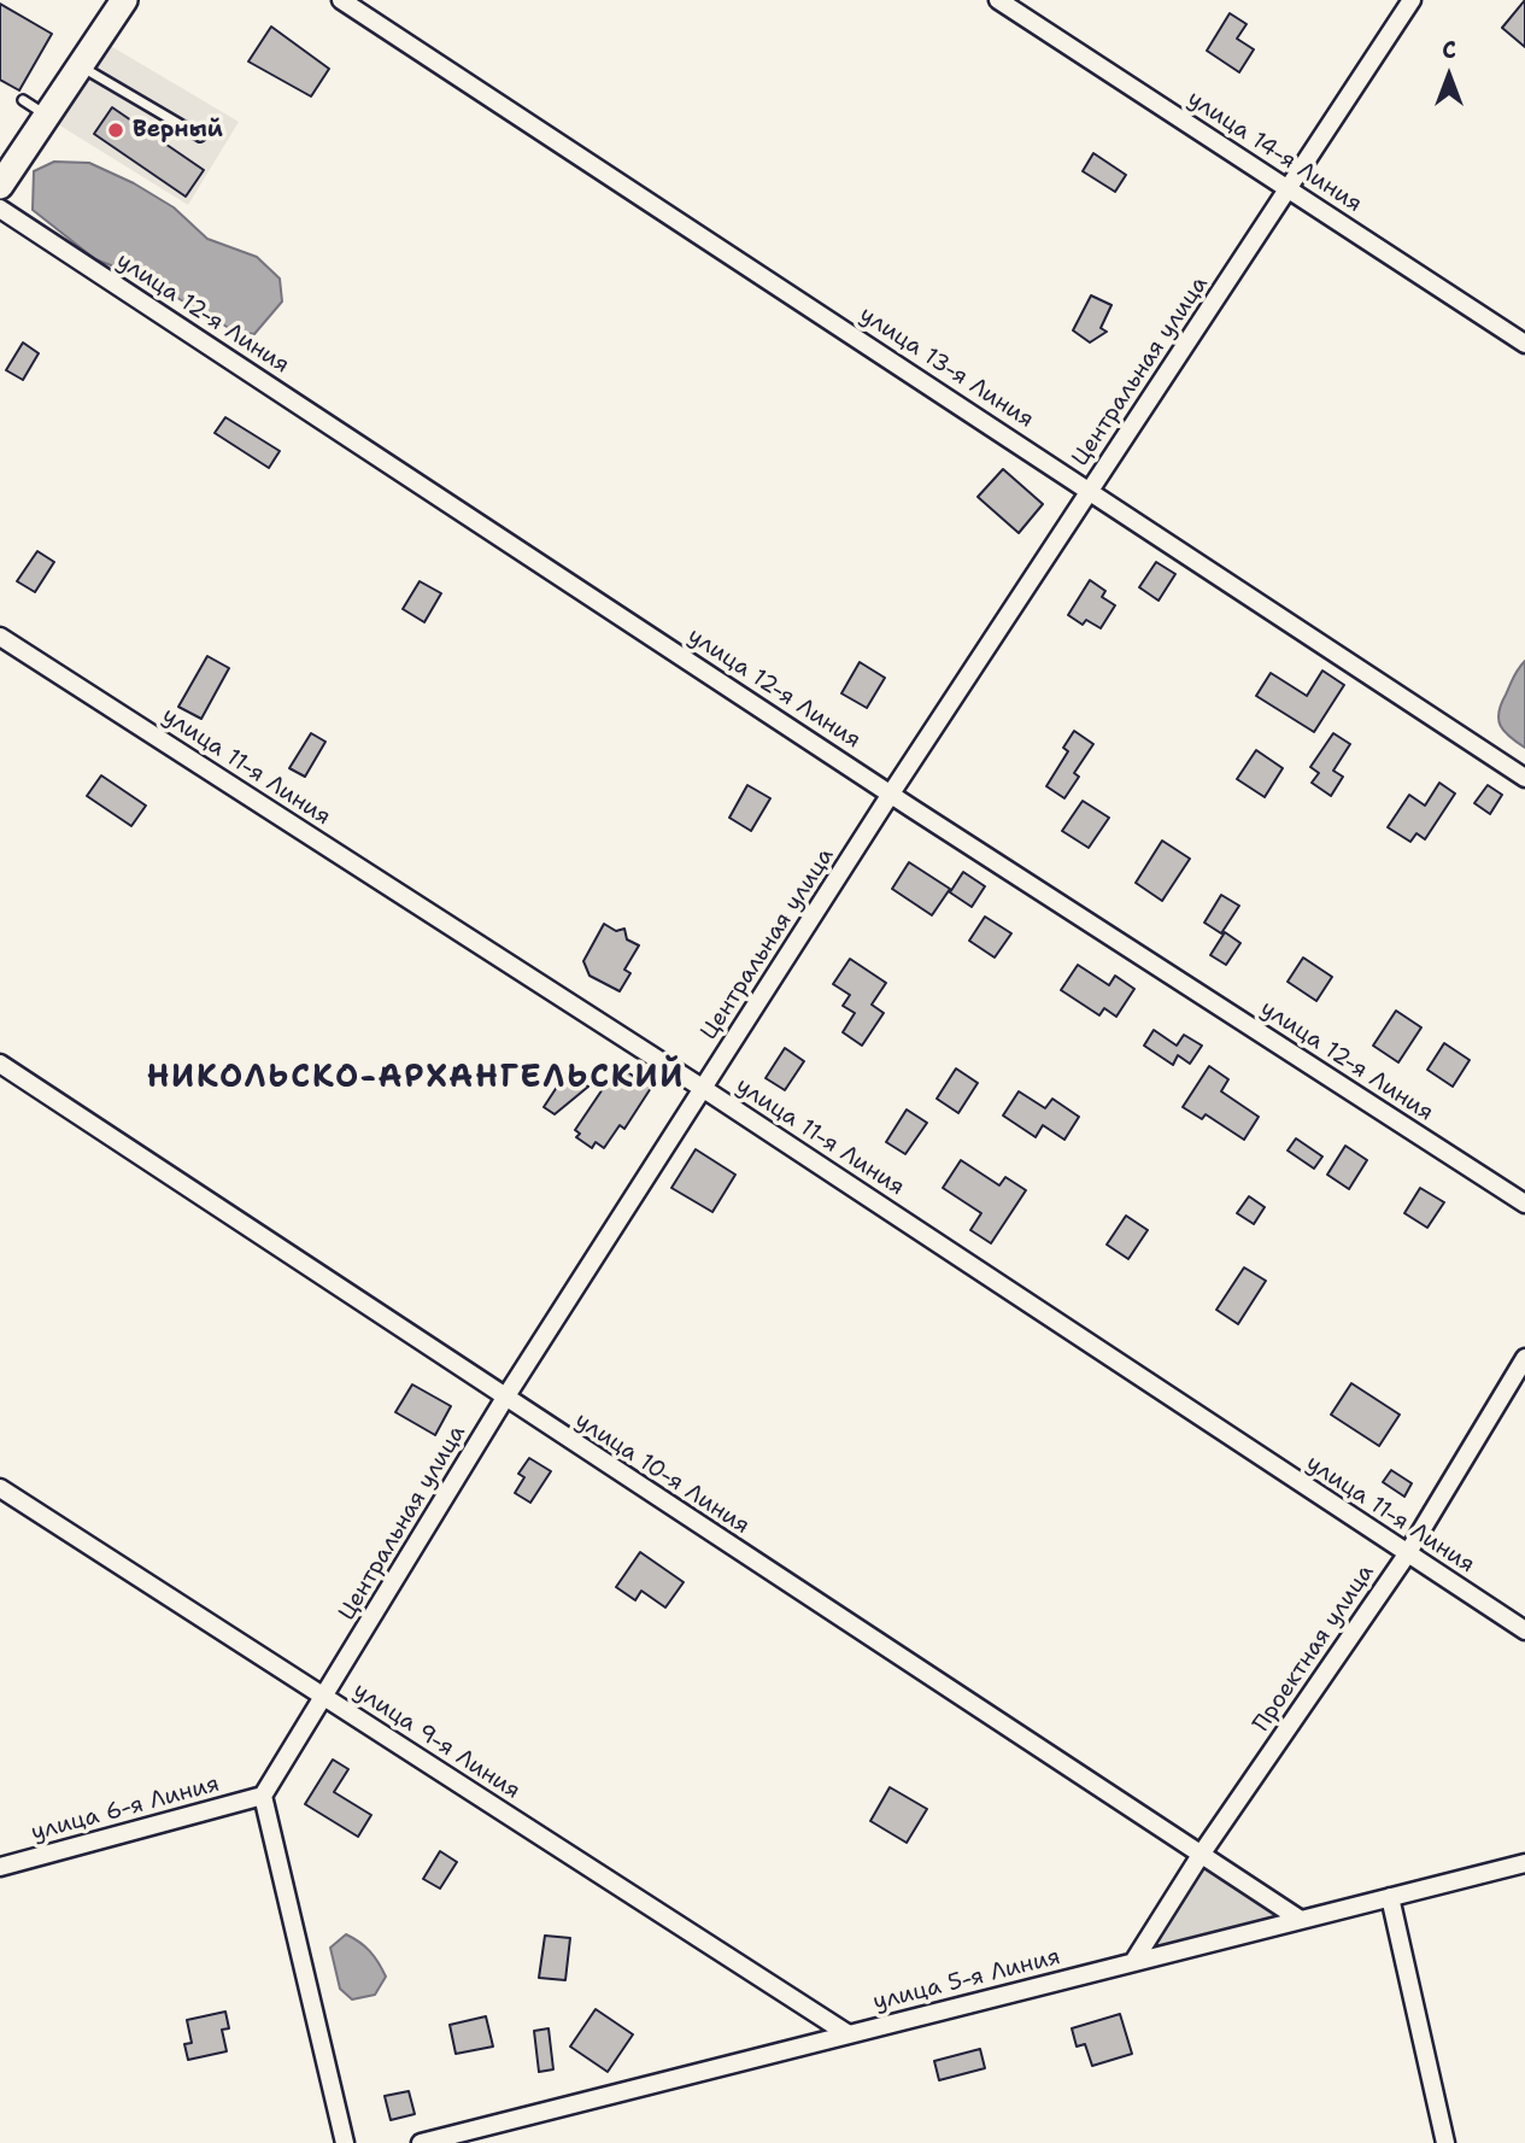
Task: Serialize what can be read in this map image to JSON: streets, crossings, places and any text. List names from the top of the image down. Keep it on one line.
{"streets":{"street":["улица 14-я Линия","улица 12-я Линия","улица 13-я Линия","Центральная улица","улица 11-я Линия","улица 10-я Линия","Проектная улица","улица 9-я Линия","улица 6-я Линия","улица 5-я Линия"]},"crossings":[["улица 14-я Линия","Центральная улица"],["улица 12-я Линия","Центральная улица"],["улица 13-я Линия","Центральная улица"],["Центральная улица","улица 11-я Линия"],["Центральная улица","улица 10-я Линия"],["Центральная улица","улица 9-я Линия"],["Центральная улица","улица 6-я Линия"],["улица 11-я Линия","Проектная улица"],["улица 10-я Линия","Проектная улица"],["улица 10-я Линия","улица 5-я Линия"],["Проектная улица","улица 5-я Линия"],["улица 9-я Линия","улица 5-я Линия"]],"districts":["НИКОЛЬСКО-АРХАНГЕЛЬСКИЙ"],"places":["Верный"],"north":"top"}
